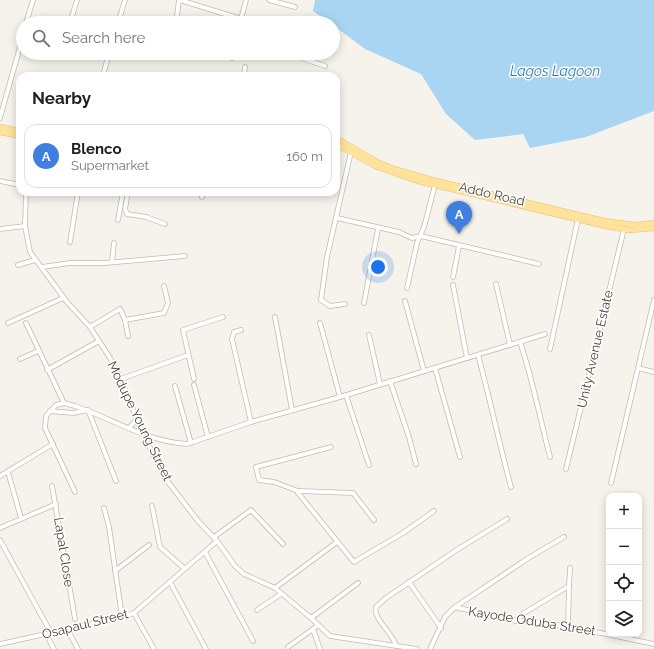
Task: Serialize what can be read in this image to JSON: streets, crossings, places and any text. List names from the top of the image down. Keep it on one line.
{"streets":{"main road":["Addo Road"],"street":["Unity Avenue Estate","Modupe Young Street","Lapal Close","Kayode Oduba Street","Osapaul Street"]},"crossings":[["Addo Road","Unity Avenue Estate"],["Modupe Young Street","Osapaul Street"]],"water":["Lagos Lagoon"],"page":{"search":"Search here","heading":"Nearby","list":[{"mark":"A","name":"Blenco","note":"Supermarket","value":"160 m"}],"pins":"A","map_buttons":["+","−"]}}
